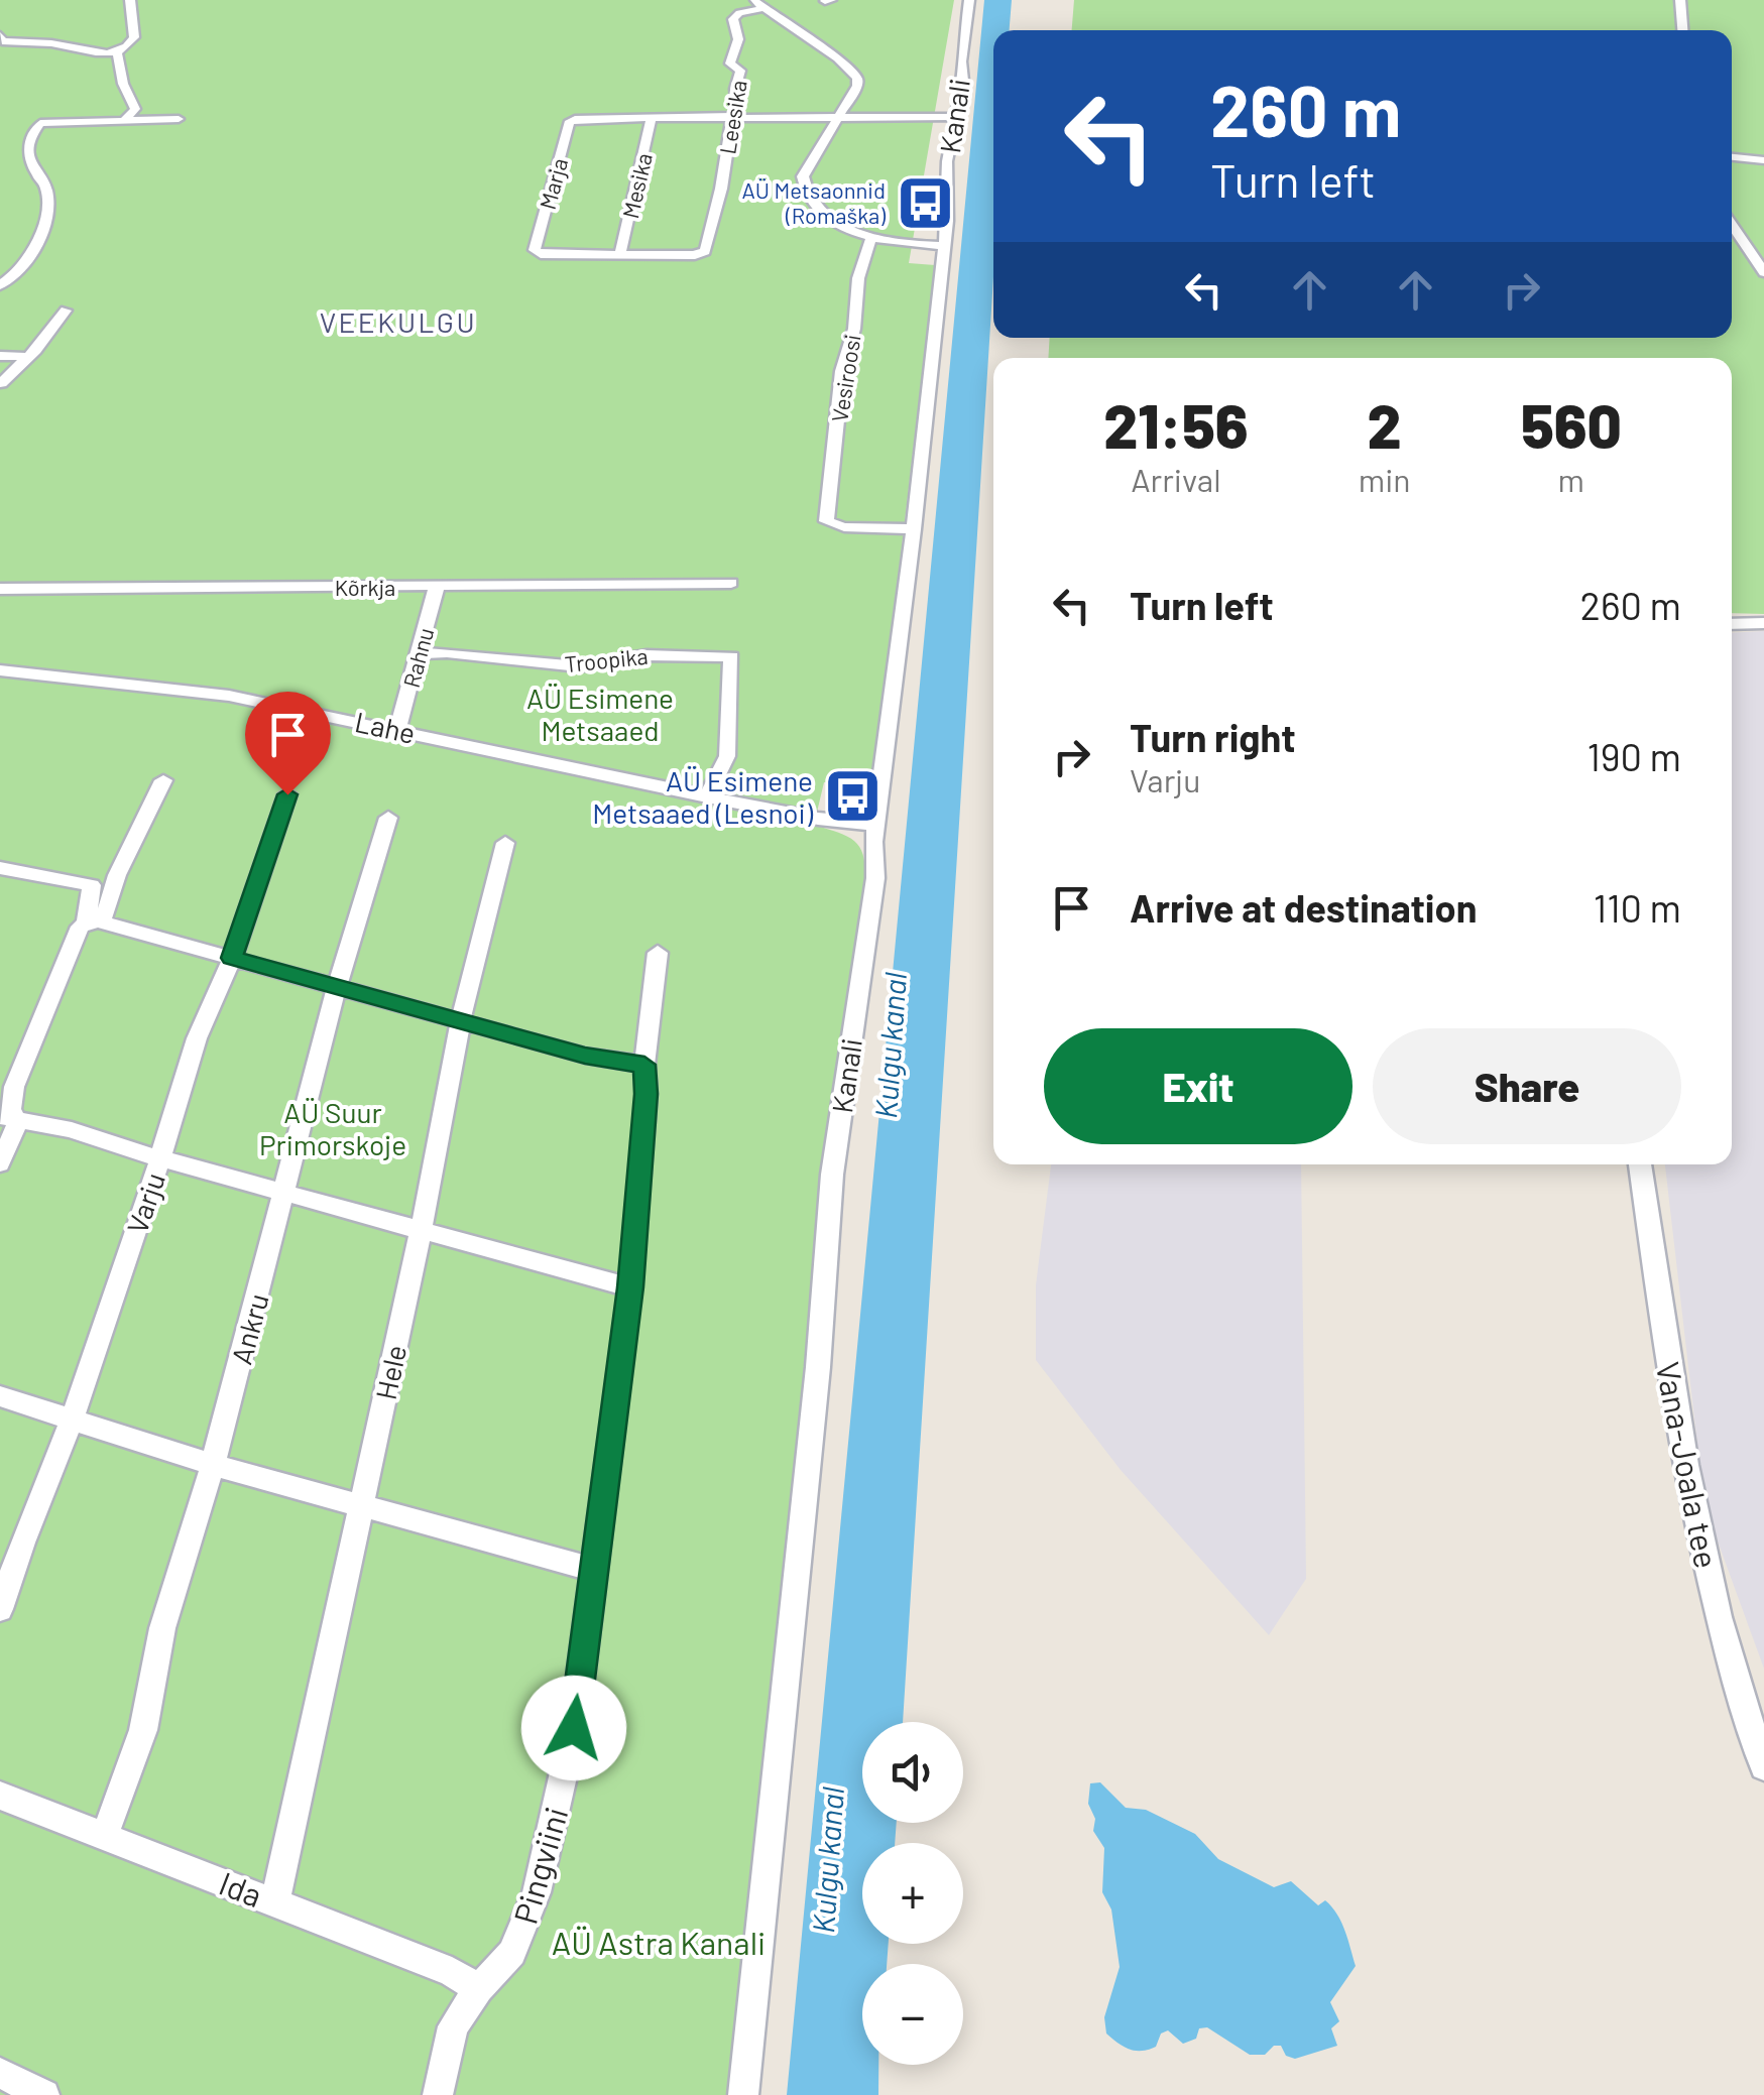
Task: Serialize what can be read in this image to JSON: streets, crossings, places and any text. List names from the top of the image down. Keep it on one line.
{"streets":{"street":["Kanali","Leesika","Marja","Mesika","Vesiroosi","Kõrkja","Rahnu","Troopika","Lahe","Varju","Ankru","Hele","Vana-Joala tee","Pingviini","Ida"]},"crossings":[["Kanali","Vesiroosi"],["Kanali","Lahe"],["Leesika","Marja"],["Leesika","Mesika"],["Marja","Mesika"],["Kõrkja","Rahnu"],["Rahnu","Troopika"],["Rahnu","Lahe"],["Troopika","Lahe"],["Ankru","Ida"],["Hele","Ida"],["Pingviini","Ida"]],"districts":["VEEKULGU"],"water":["Kulgu kanal"],"parks":["AÜ Esimene Metsaaed","AÜ Suur Primorskoje","AÜ Astra Kanali"],"places":{"bus stop":["AÜ Metsaonnid (Romaška)","AÜ Esimene Metsaaed (Lesnoi)"]},"page":{"turn":["260 m","Turn left"],"eta":["21:56","Arrival","2","min","560","m"],"list":[{"name":"Turn left","value":"260 m"},{"name":"Turn right","note":"Varju","value":"190 m"},{"name":"Arrive at destination","value":"110 m"}],"buttons":["Exit","Share"],"map_buttons":["+","−"]}}
